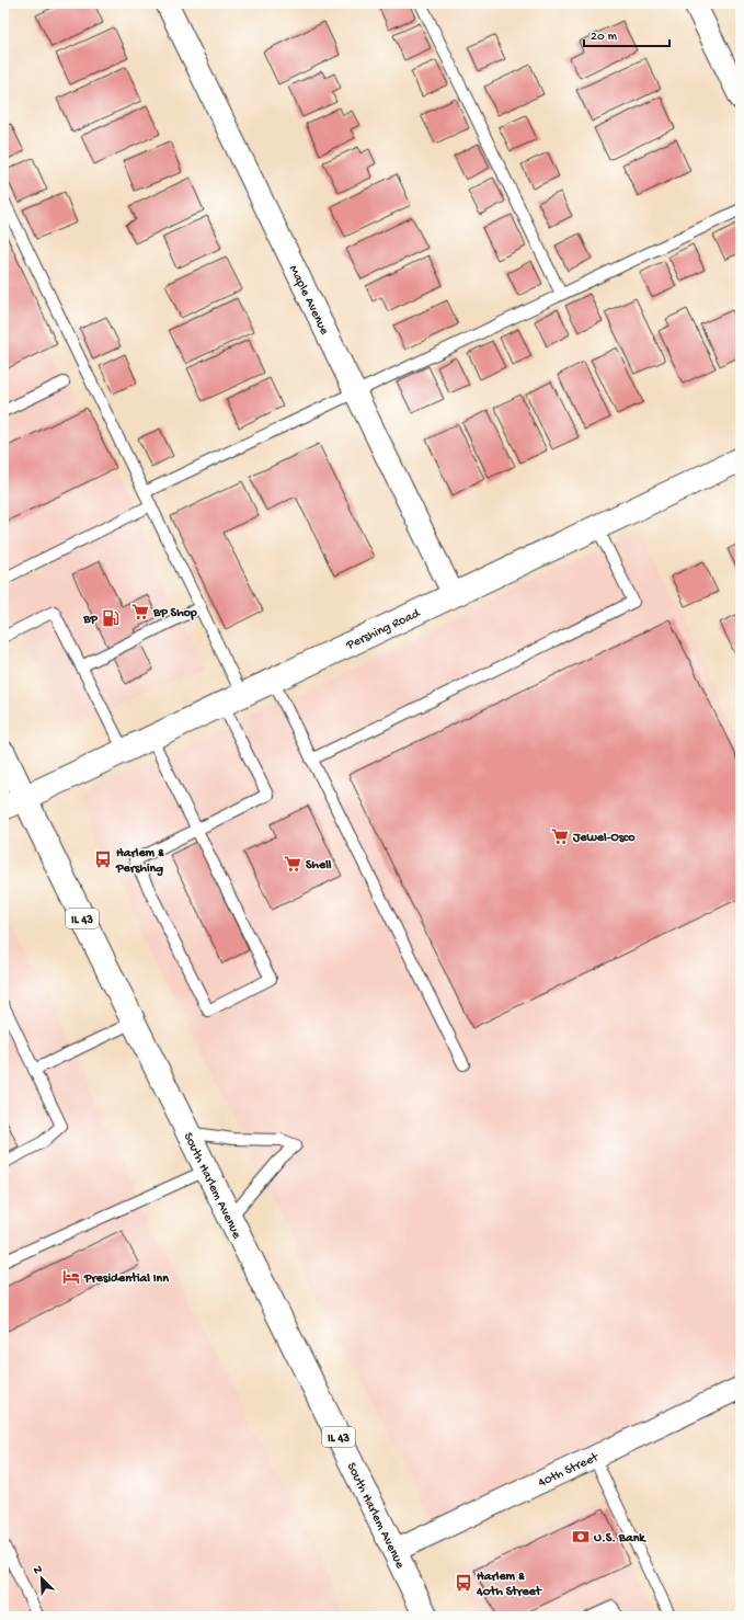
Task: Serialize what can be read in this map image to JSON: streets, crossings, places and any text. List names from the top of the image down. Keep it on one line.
{"streets":{"main road":["Pershing Road","IL 43","South Harlem Avenue"],"street":["Maple Avenue","40th Street"]},"crossings":[["Maple Avenue","Pershing Road"],["Pershing Road","South Harlem Avenue"],["South Harlem Avenue","40th Street"]],"places":{"supermarket":["BP Shop","Jewel-Osco","Shell"],"fuel station":["BP"],"bus stop":["Harlem & Pershing","Harlem & 40th Street"],"hotel":["Presidential Inn"],"bank":["U.S. Bank"]},"scale_bar":"20 m","north":"top left"}
